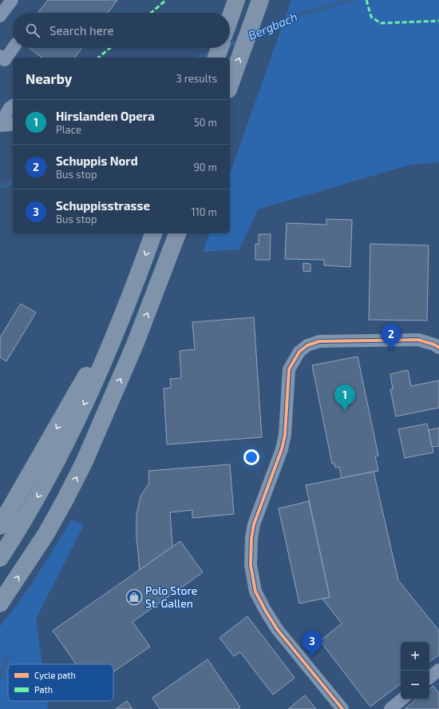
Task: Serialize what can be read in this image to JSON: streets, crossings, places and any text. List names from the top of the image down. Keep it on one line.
{"water":["Bergbach"],"places":{"shop":["Polo Store St. Gallen"]},"legend":["Cycle path","Path"],"page":{"search":"Search here","heading":["Nearby","3 results"],"list":[{"mark":"1","name":"Hirslanden Opera","note":"Place","value":"50 m"},{"mark":"2","name":"Schuppis Nord","note":"Bus stop","value":"90 m"},{"mark":"3","name":"Schuppisstrasse","note":"Bus stop","value":"110 m"}],"pins":["2","1","3"],"map_buttons":["+","−"]}}
